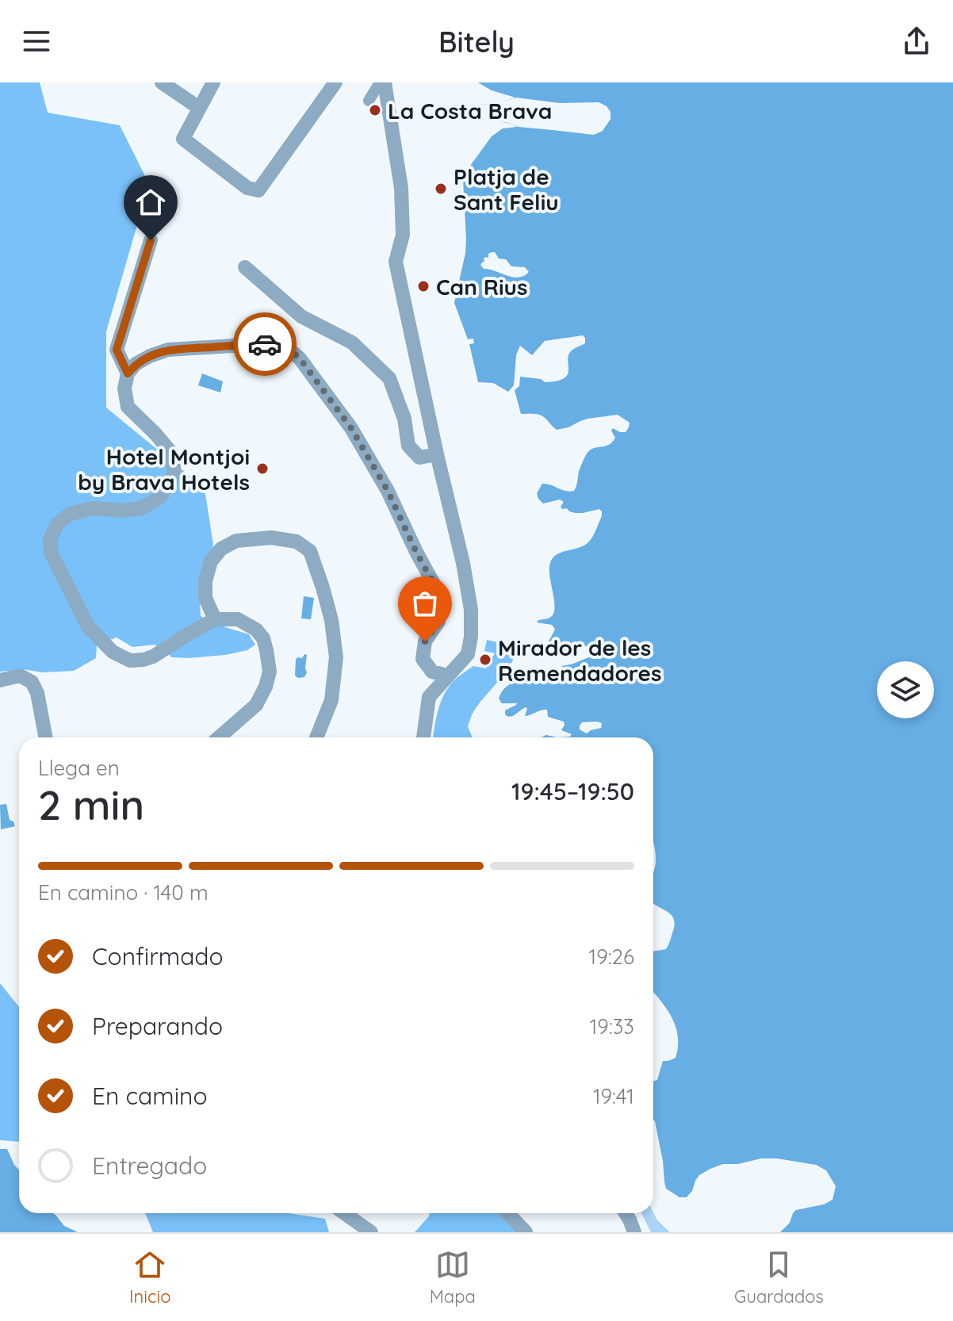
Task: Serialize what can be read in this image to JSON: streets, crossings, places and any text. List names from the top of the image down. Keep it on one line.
{"places":["La Costa Brava","Platja de Sant Feliu","Can Rius","Hotel Montjoi by Brava Hotels","Mirador de les Remendadores"],"page":{"header":"Bitely","heading":["2 min","Llega en","19:45–19:50"],"bar":"En camino · 140 m","list":[["Confirmado","19:26"],["Preparando","19:33"],["En camino","19:41"],"Entregado"],"tabs":["Inicio","Mapa","Guardados"]}}
